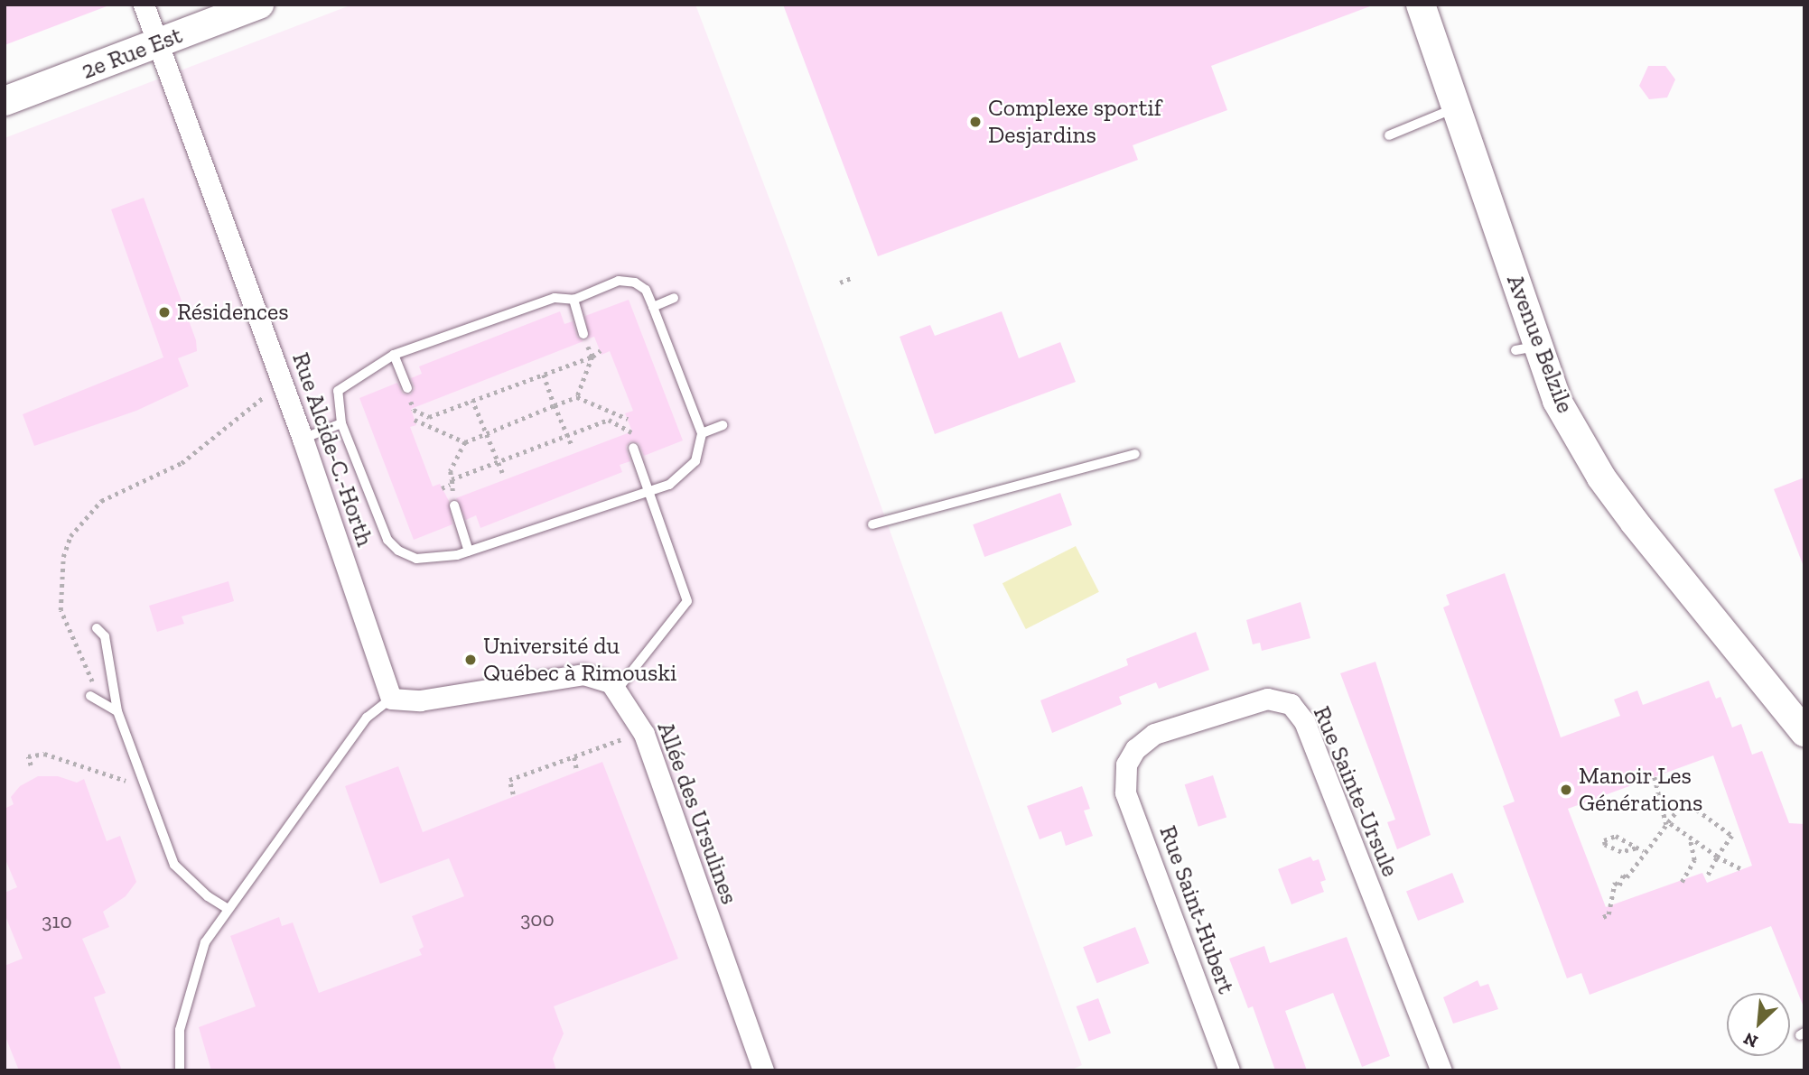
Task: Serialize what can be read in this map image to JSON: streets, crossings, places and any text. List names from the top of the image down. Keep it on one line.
{"streets":{"street":["2e Rue Est","Avenue Belzile","Rue Alcide-C.-Horth","Rue Sainte-Ursule","Allée des Ursulines","Rue Saint-Hubert"]},"crossings":[["2e Rue Est","Rue Alcide-C.-Horth"],["Rue Alcide-C.-Horth","Allée des Ursulines"],["Rue Sainte-Ursule","Rue Saint-Hubert"]],"places":["Complexe sportif Desjardins","Résidences","Université du Québec à Rimouski","Manoir Les Générations"],"house_numbers":["300","310"],"north":"bottom left"}
